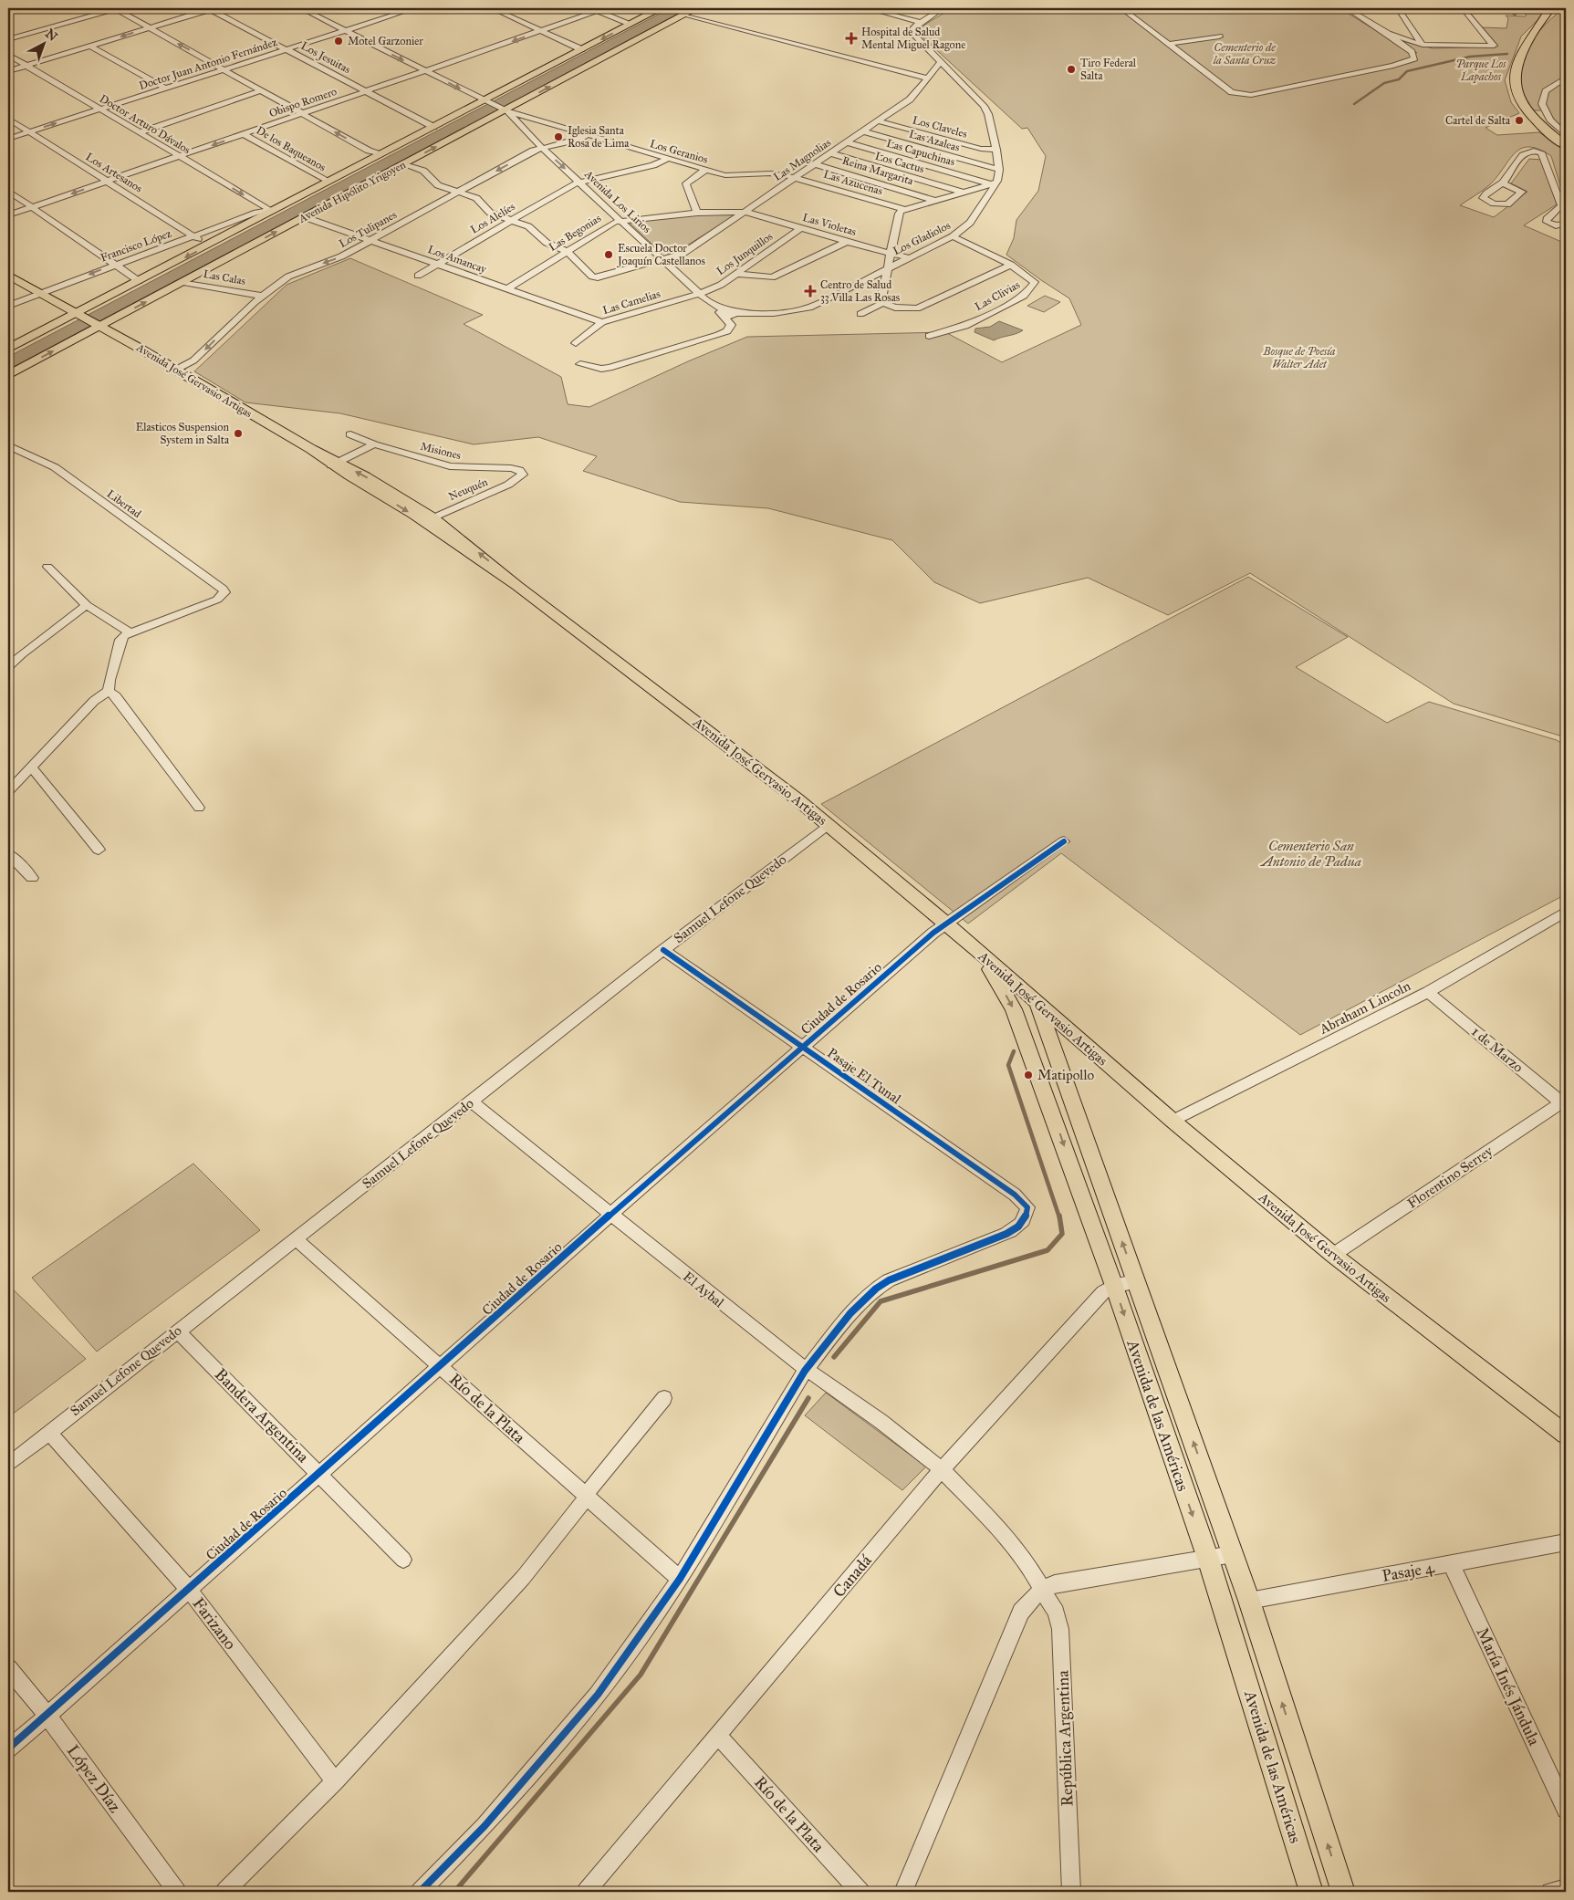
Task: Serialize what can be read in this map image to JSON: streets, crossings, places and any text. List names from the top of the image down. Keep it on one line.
{"streets":{"highway":["Avenida Hipólito Yrigoyen"],"main road":["Avenida José Gervasio Artigas","Avenida de las Américas"],"street":["Los Jesuitas","Doctor Juan Antonio Fernández","Obispo Romero","Doctor Arturo Dávalos","Los Claveles","Las Azaleas","De los Baqueanos","Los Geranios","Las Capuchinas","Las Magnolias","Los Cactus","Reina Margarita","Los Artesanos","Las Azucenas","Avenida Los Lirios","Los Alelíes","Las Violetas","Los Tulipanes","Las Begonias","Los Gladiolos","Francisco López","Los Junquillos","Los Amancay","Las Calas","Las Clivias","Las Camelias","Misiones","Neuquén","Libertad","Samuel Lefone Quevedo","Ciudad de Rosario","Abraham Lincoln","1 de Marzo","Pasaje El Tunal","Florentino Serrey","El Aybal","Río de la Plata","Bandera Argentina","Pasaje 4","Canadá","Farizano","María Inés Jándula","República Argentina","López Díaz"]},"crossings":[["Los Jesuitas","Doctor Juan Antonio Fernández"],["Los Jesuitas","Obispo Romero"],["Los Jesuitas","Avenida Hipólito Yrigoyen"],["Doctor Juan Antonio Fernández","Doctor Arturo Dávalos"],["Doctor Juan Antonio Fernández","Los Artesanos"],["Obispo Romero","Doctor Arturo Dávalos"],["Obispo Romero","De los Baqueanos"],["Obispo Romero","Los Artesanos"],["Doctor Arturo Dávalos","Avenida Hipólito Yrigoyen"],["Doctor Arturo Dávalos","Francisco López"],["Los Claveles","Las Magnolias"],["Los Claveles","Los Gladiolos"],["Las Azaleas","Las Magnolias"],["Las Azaleas","Los Gladiolos"],["De los Baqueanos","Avenida Hipólito Yrigoyen"],["Los Geranios","Las Magnolias"],["Los Geranios","Las Azucenas"],["Los Geranios","Avenida Hipólito Yrigoyen"],["Los Geranios","Avenida Los Lirios"],["Los Geranios","Los Alelíes"],["Los Geranios","Los Tulipanes"],["Las Capuchinas","Las Magnolias"],["Las Capuchinas","Los Gladiolos"],["Las Magnolias","Los Cactus"],["Las Magnolias","Reina Margarita"],["Las Magnolias","Las Azucenas"],["Las Magnolias","Avenida Los Lirios"],["Las Magnolias","Las Violetas"],["Las Magnolias","Las Begonias"],["Las Magnolias","Los Gladiolos"],["Los Artesanos","Avenida Hipólito Yrigoyen"],["Los Artesanos","Francisco López"],["Avenida Hipólito Yrigoyen","Avenida Los Lirios"],["Avenida Hipólito Yrigoyen","Francisco López"],["Avenida Hipólito Yrigoyen","Los Amancay"],["Avenida Hipólito Yrigoyen","Las Calas"],["Avenida Hipólito Yrigoyen","Avenida José Gervasio Artigas"],["Avenida Los Lirios","Los Alelíes"],["Avenida Los Lirios","Los Tulipanes"],["Avenida Los Lirios","Las Begonias"],["Avenida Los Lirios","Los Gladiolos"],["Avenida Los Lirios","Los Junquillos"],["Avenida Los Lirios","Las Camelias"],["Los Alelíes","Los Amancay"],["Las Violetas","Las Begonias"],["Las Violetas","Los Gladiolos"],["Las Violetas","Los Junquillos"],["Los Tulipanes","Los Amancay"],["Los Tulipanes","Las Calas"],["Los Tulipanes","Avenida José Gervasio Artigas"],["Las Begonias","Los Amancay"],["Los Gladiolos","Las Clivias"],["Francisco López","Avenida José Gervasio Artigas"],["Los Junquillos","Las Camelias"],["Los Amancay","Las Camelias"],["Avenida José Gervasio Artigas","Neuquén"],["Avenida José Gervasio Artigas","Samuel Lefone Quevedo"],["Avenida José Gervasio Artigas","Ciudad de Rosario"],["Avenida José Gervasio Artigas","Abraham Lincoln"],["Avenida José Gervasio Artigas","Florentino Serrey"],["Avenida José Gervasio Artigas","Avenida de las Américas"],["Misiones","Neuquén"],["Samuel Lefone Quevedo","Pasaje El Tunal"],["Samuel Lefone Quevedo","El Aybal"],["Samuel Lefone Quevedo","Río de la Plata"],["Samuel Lefone Quevedo","Bandera Argentina"],["Samuel Lefone Quevedo","Farizano"],["Ciudad de Rosario","Pasaje El Tunal"],["Ciudad de Rosario","El Aybal"],["Ciudad de Rosario","Río de la Plata"],["Ciudad de Rosario","Bandera Argentina"],["Ciudad de Rosario","Farizano"],["Ciudad de Rosario","López Díaz"],["Abraham Lincoln","1 de Marzo"],["1 de Marzo","Florentino Serrey"],["Pasaje El Tunal","El Aybal"],["El Aybal","Canadá"],["El Aybal","República Argentina"],["Río de la Plata","Canadá"],["Avenida de las Américas","Pasaje 4"],["Avenida de las Américas","Canadá"],["Pasaje 4","María Inés Jándula"],["Canadá","República Argentina"]],"one_way":["Obispo Romero","Los Tulipanes"],"parks":["Cementerio de la Santa Cruz","Parque Los Lapachos","Bosque de Poesía Walter Adet","Cementerio San Antonio de Padua"],"places":{"health":["Hospital de Salud Mental Miguel Ragone","Centro de Salud 33 Villa Las Rosas"],"other":["Motel Garzonier","Tiro Federal Salta","Cartel de Salta","Iglesia Santa Rosa de Lima","Escuela Doctor Joaquín Castellanos","Elasticos Suspension System in Salta","Matipollo"]},"north":"top right"}
